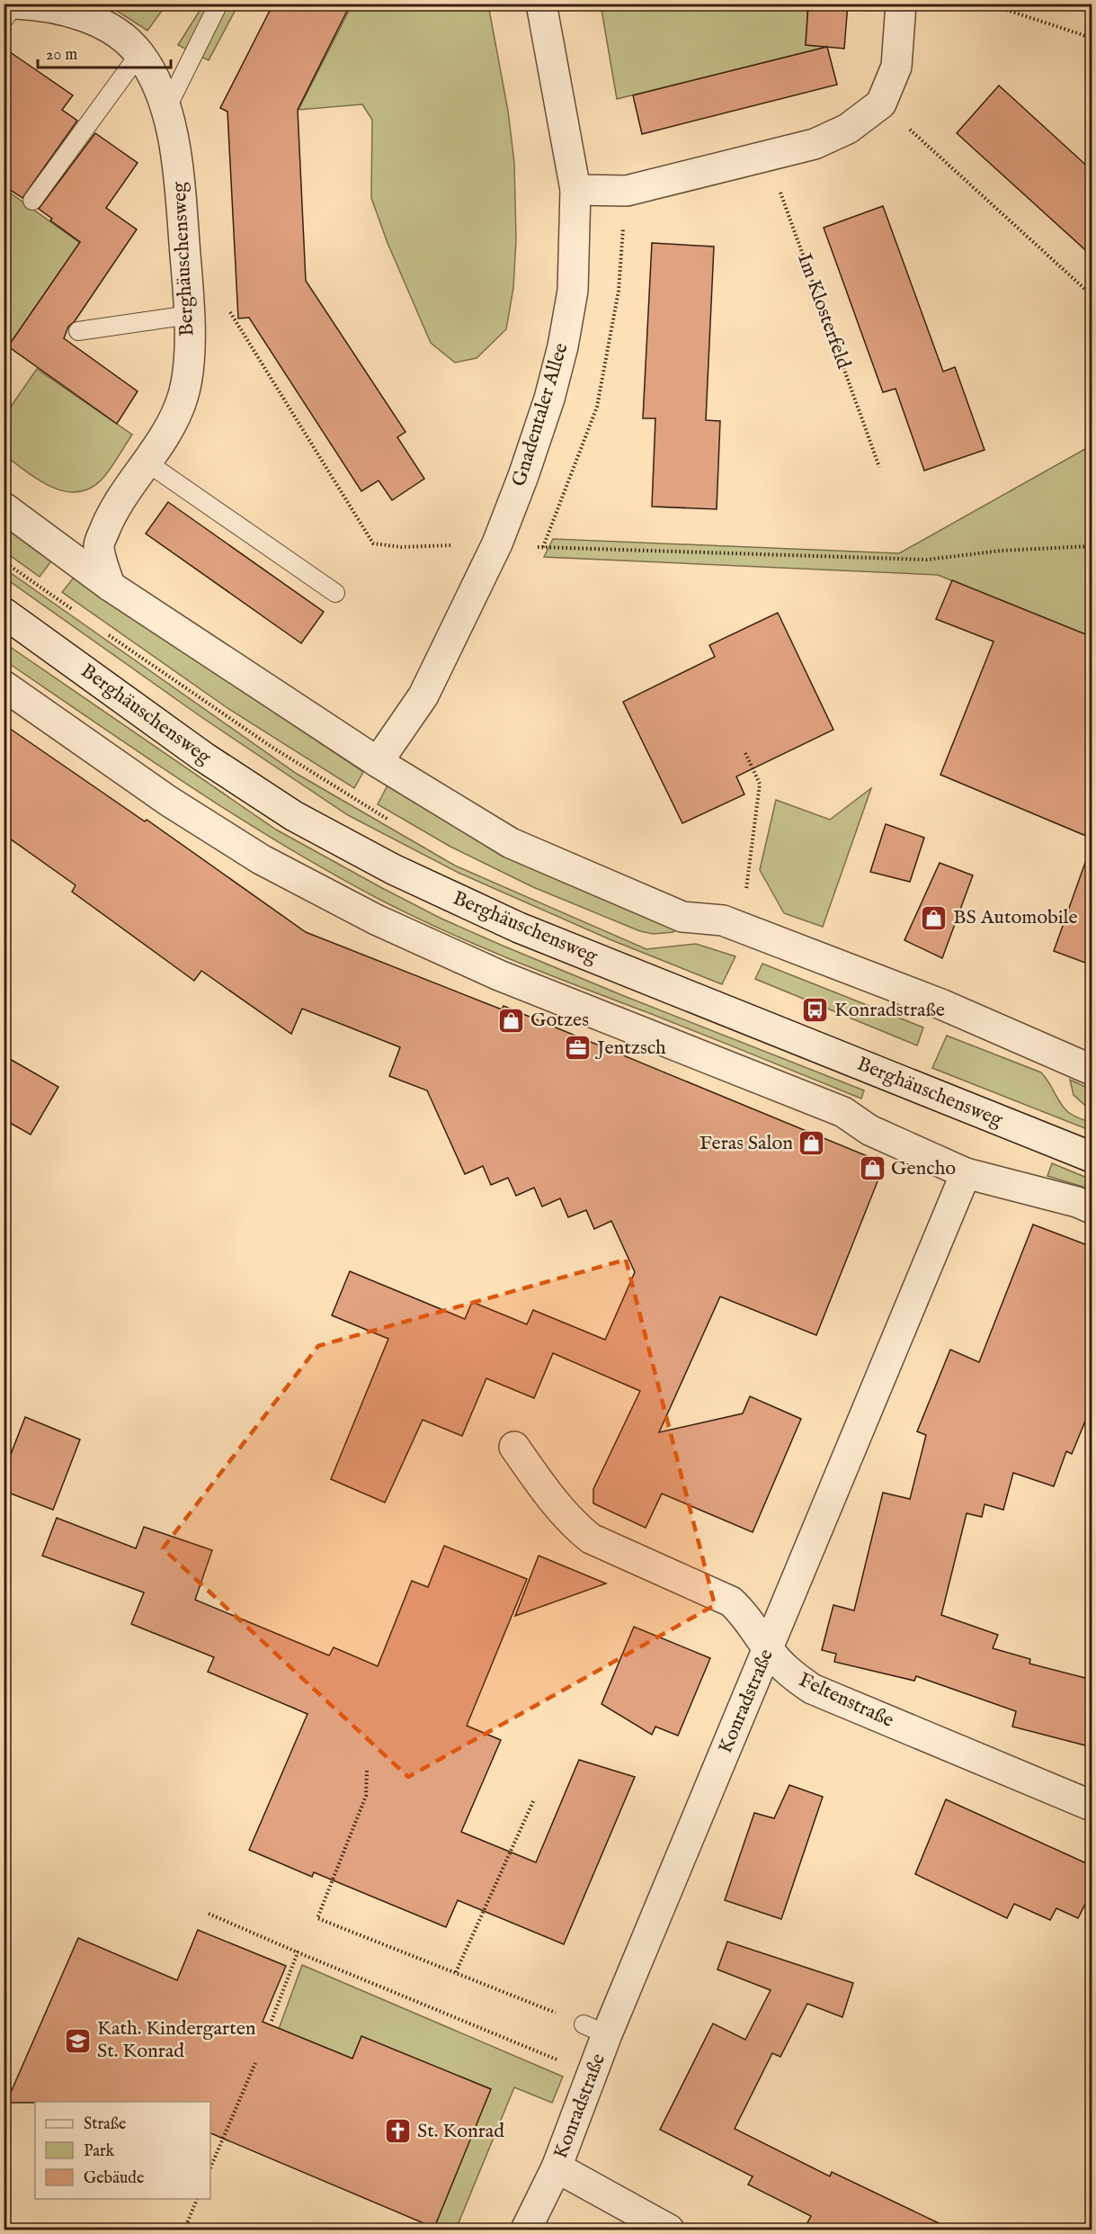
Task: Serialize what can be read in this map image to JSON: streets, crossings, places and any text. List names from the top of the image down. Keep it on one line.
{"streets":{"street":["Berghäuschensweg","Gnadentaler Allee","Feltenstraße","Konradstraße"],"path":["Im Klosterfeld"]},"crossings":[["Feltenstraße","Konradstraße"]],"places":{"shop":["BS Automobile","Gotzes","Feras Salon","Gencho"],"bus stop":["Konradstraße"],"office":["Jentzsch"],"school or university":["Kath. Kindergarten St. Konrad"],"church":["St. Konrad"]},"legend":["Straße","Park","Gebäude"],"scale_bar":"20 m"}
